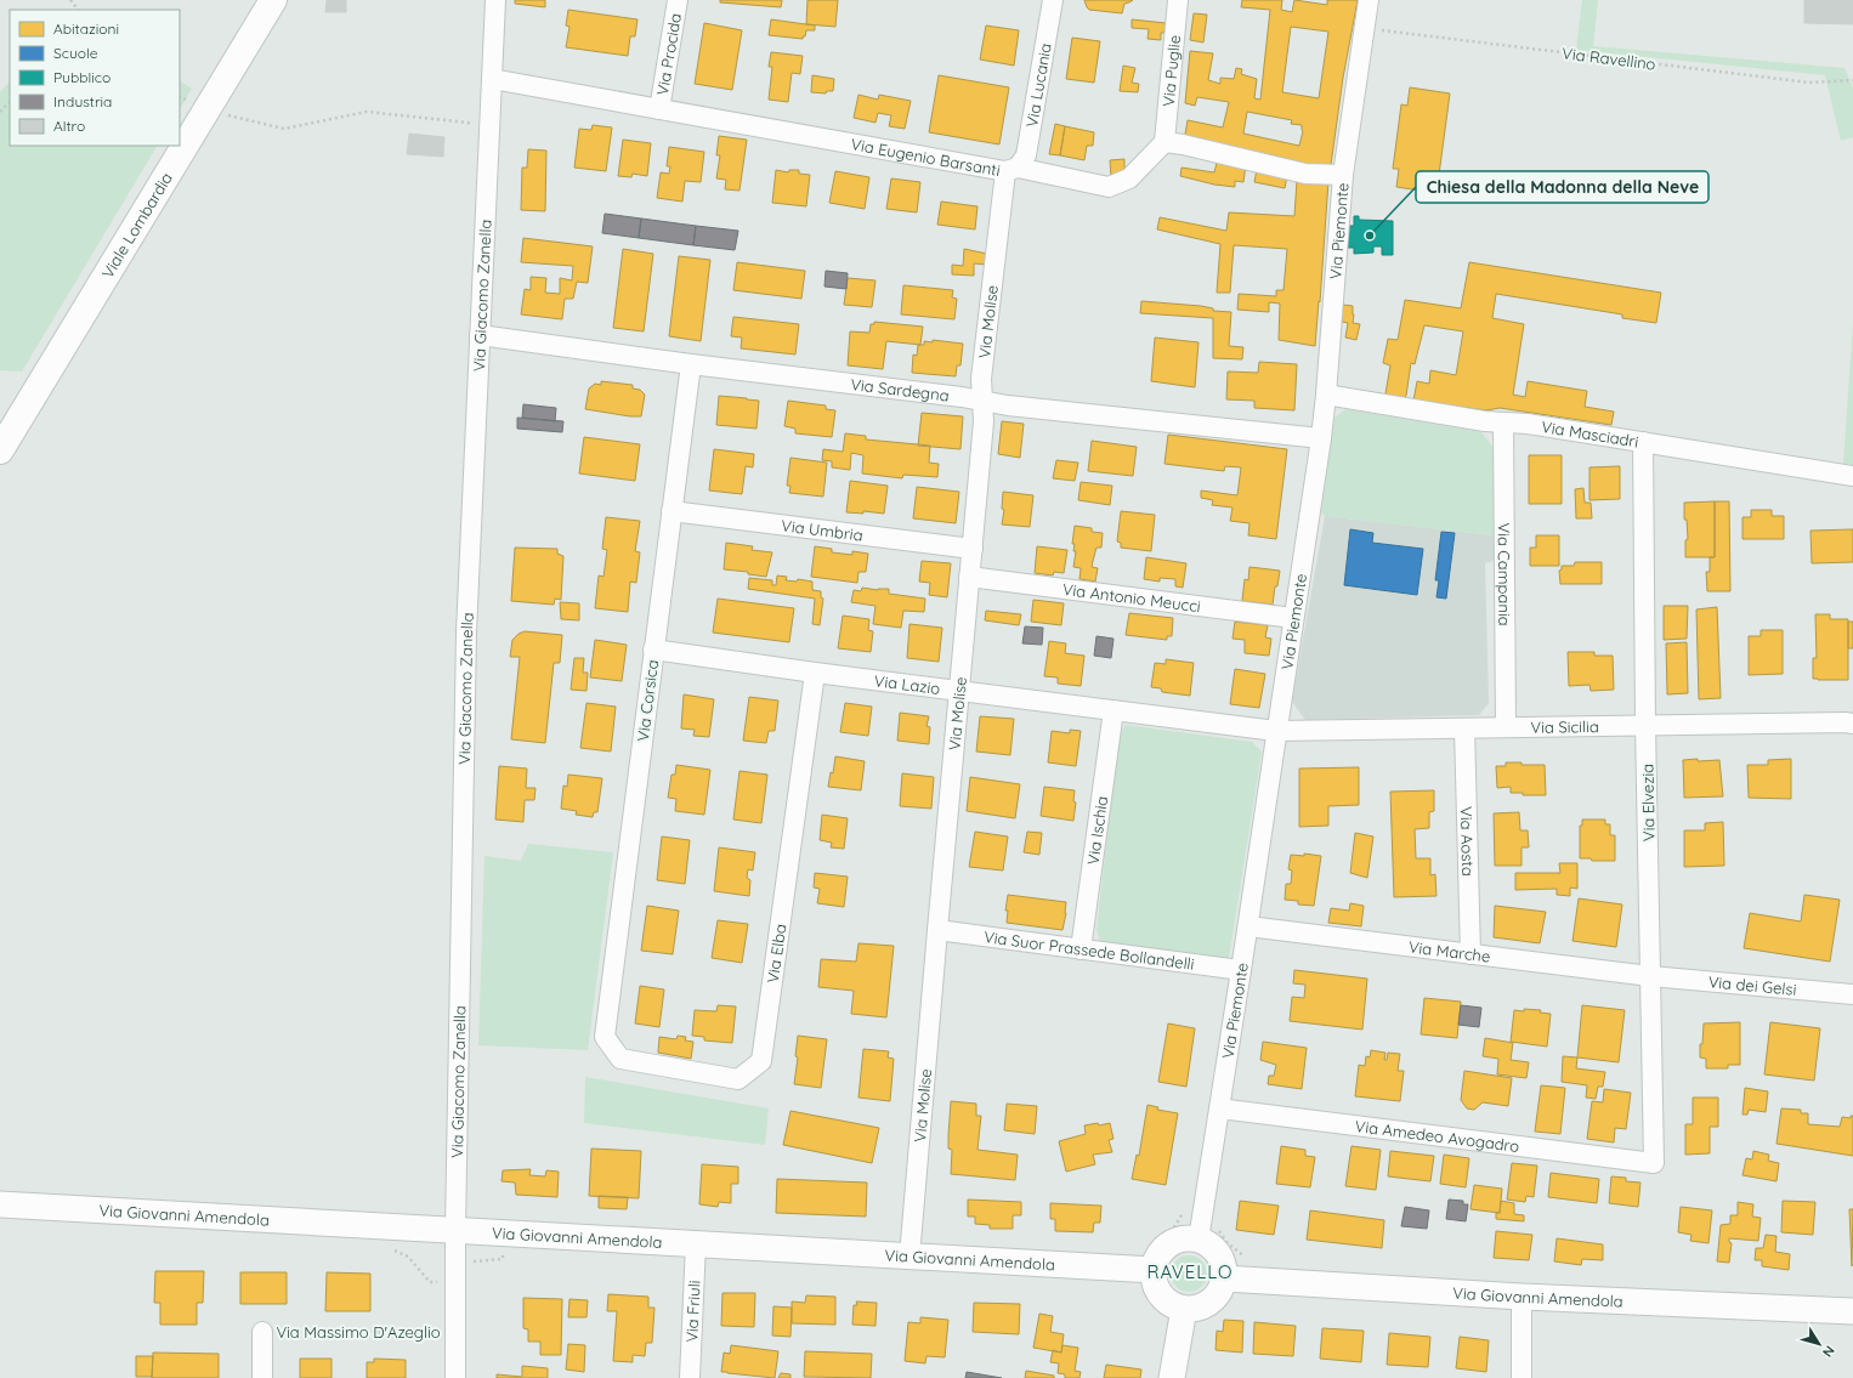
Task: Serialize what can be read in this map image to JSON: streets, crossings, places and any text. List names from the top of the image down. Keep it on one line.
{"streets":{"main road":["Viale Lombardia"],"street":["Via Procida","Via Puglie","Via Lucania","Via Eugenio Barsanti","Via Piemonte","Via Giacomo Zanella","Via Molise","Via Sardegna","Via Masciadri","Via Umbria","Via Campania","Via Antonio Meucci","Via Lazio","Via Corsica","Via Sicilia","Via Elvezia","Via Ischia","Via Aosta","Via Suor Prassede Bollandelli","Via Marche","Via Elba","Via dei Gelsi","Via Amedeo Avogadro","Via Giovanni Amendola","Via Friuli"],"path":["Via Ravellino","Via Massimo D'Azeglio"]},"crossings":[["Via Procida","Via Eugenio Barsanti"],["Via Ravellino","Via Piemonte"],["Via Puglie","Via Eugenio Barsanti"],["Via Lucania","Via Eugenio Barsanti"],["Via Lucania","Via Molise"],["Via Eugenio Barsanti","Via Giacomo Zanella"],["Via Eugenio Barsanti","Via Molise"],["Via Piemonte","Via Sardegna"],["Via Piemonte","Via Masciadri"],["Via Piemonte","Via Antonio Meucci"],["Via Piemonte","Via Lazio"],["Via Piemonte","Via Sicilia"],["Via Piemonte","Via Suor Prassede Bollandelli"],["Via Piemonte","Via Marche"],["Via Piemonte","Via Amedeo Avogadro"],["Via Piemonte","Via Giovanni Amendola"],["Via Giacomo Zanella","Via Sardegna"],["Via Giacomo Zanella","Via Giovanni Amendola"],["Via Giacomo Zanella","Via Massimo D'Azeglio"],["Via Molise","Via Sardegna"],["Via Molise","Via Umbria"],["Via Molise","Via Antonio Meucci"],["Via Molise","Via Lazio"],["Via Molise","Via Suor Prassede Bollandelli"],["Via Molise","Via Giovanni Amendola"],["Via Sardegna","Via Corsica"],["Via Masciadri","Via Campania"],["Via Masciadri","Via Elvezia"],["Via Umbria","Via Corsica"],["Via Campania","Via Sicilia"],["Via Lazio","Via Corsica"],["Via Lazio","Via Sicilia"],["Via Lazio","Via Ischia"],["Via Lazio","Via Elba"],["Via Corsica","Via Elba"],["Via Sicilia","Via Elvezia"],["Via Sicilia","Via Aosta"],["Via Elvezia","Via Marche"],["Via Elvezia","Via dei Gelsi"],["Via Elvezia","Via Amedeo Avogadro"],["Via Ischia","Via Suor Prassede Bollandelli"],["Via Aosta","Via Marche"],["Via Marche","Via dei Gelsi"],["Via Giovanni Amendola","Via Friuli"]],"districts":["RAVELLO"],"places":["Chiesa della Madonna della Neve"],"legend":["Abitazioni","Scuole","Pubblico","Industria","Altro"],"north":"bottom right"}
